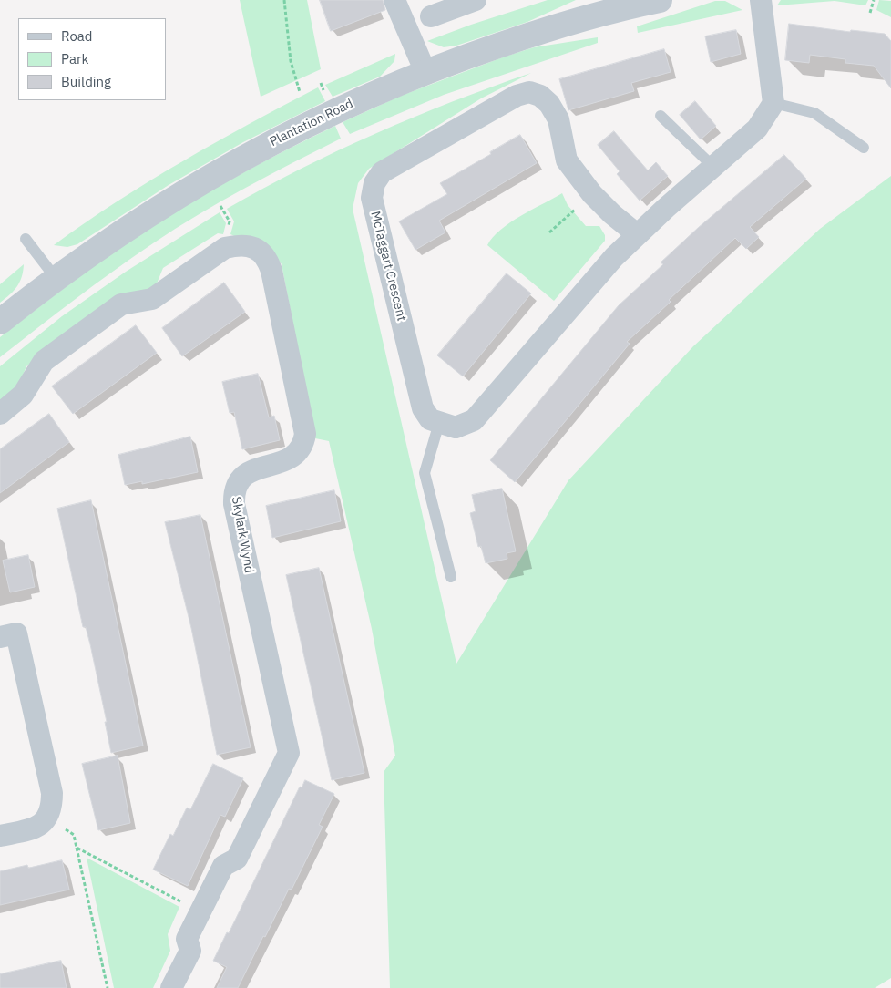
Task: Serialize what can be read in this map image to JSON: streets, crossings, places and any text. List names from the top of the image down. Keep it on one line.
{"streets":{"street":["Plantation Road","McTaggart Crescent","Skylark Wynd"]},"legend":["Road","Park","Building"]}
